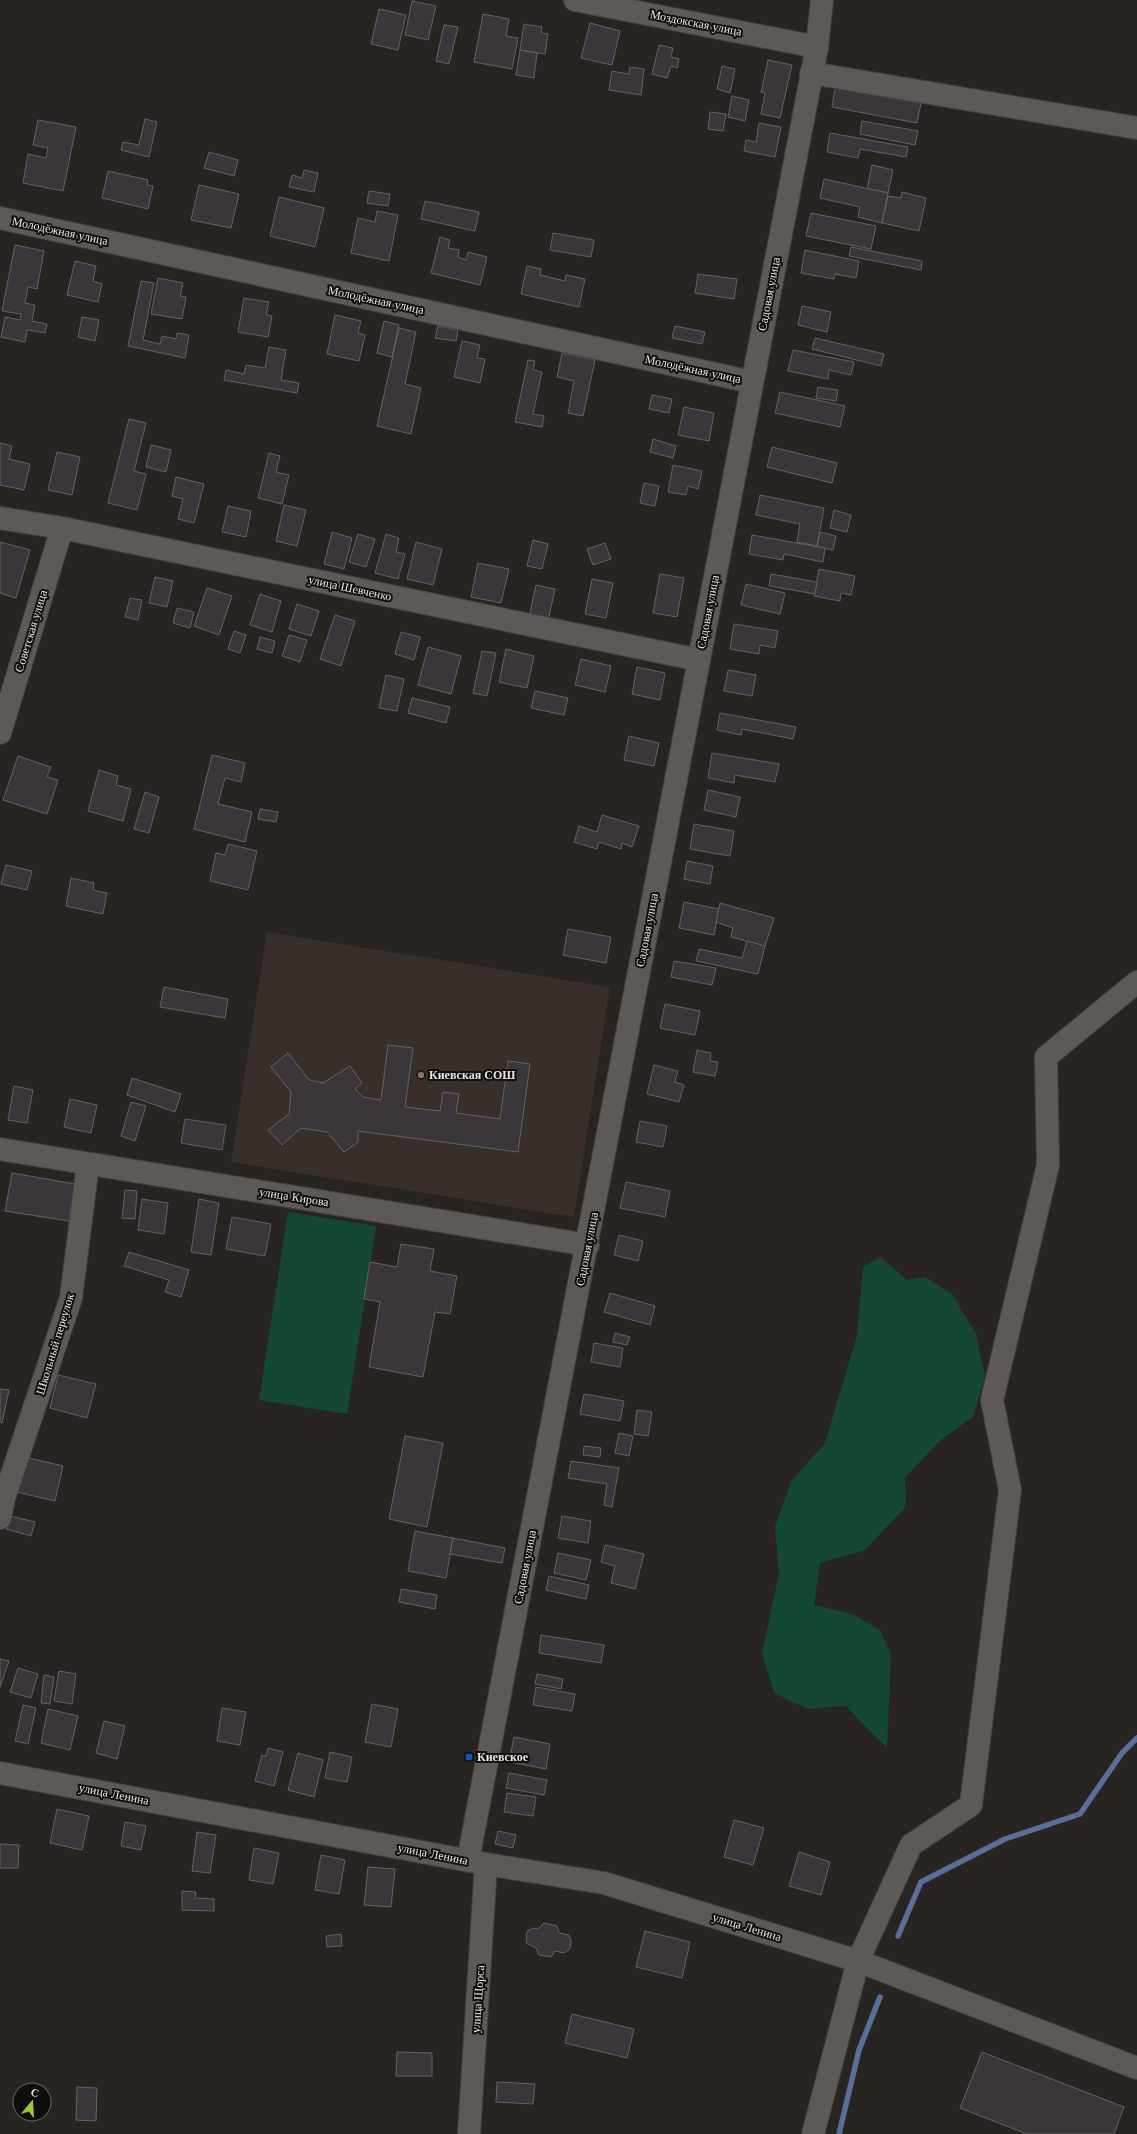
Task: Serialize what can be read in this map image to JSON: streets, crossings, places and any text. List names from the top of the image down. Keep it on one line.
{"streets":{"street":["Моздокская улица","Молодёжная улица","Садовая улица","улица Шевченко","Советская улица","улица Кирова","Школьный переулок","улица Ленина","улица Щорса"]},"crossings":[["Моздокская улица","Садовая улица"],["Молодёжная улица","Садовая улица"],["Садовая улица","улица Шевченко"],["Садовая улица","улица Кирова"],["Садовая улица","улица Ленина"],["Садовая улица","улица Щорса"],["улица Шевченко","Советская улица"],["улица Кирова","Школьный переулок"],["улица Ленина","улица Щорса"]],"places":{"other":["Киевская СОШ"],"transit":["Киевское"]},"north":"top"}
